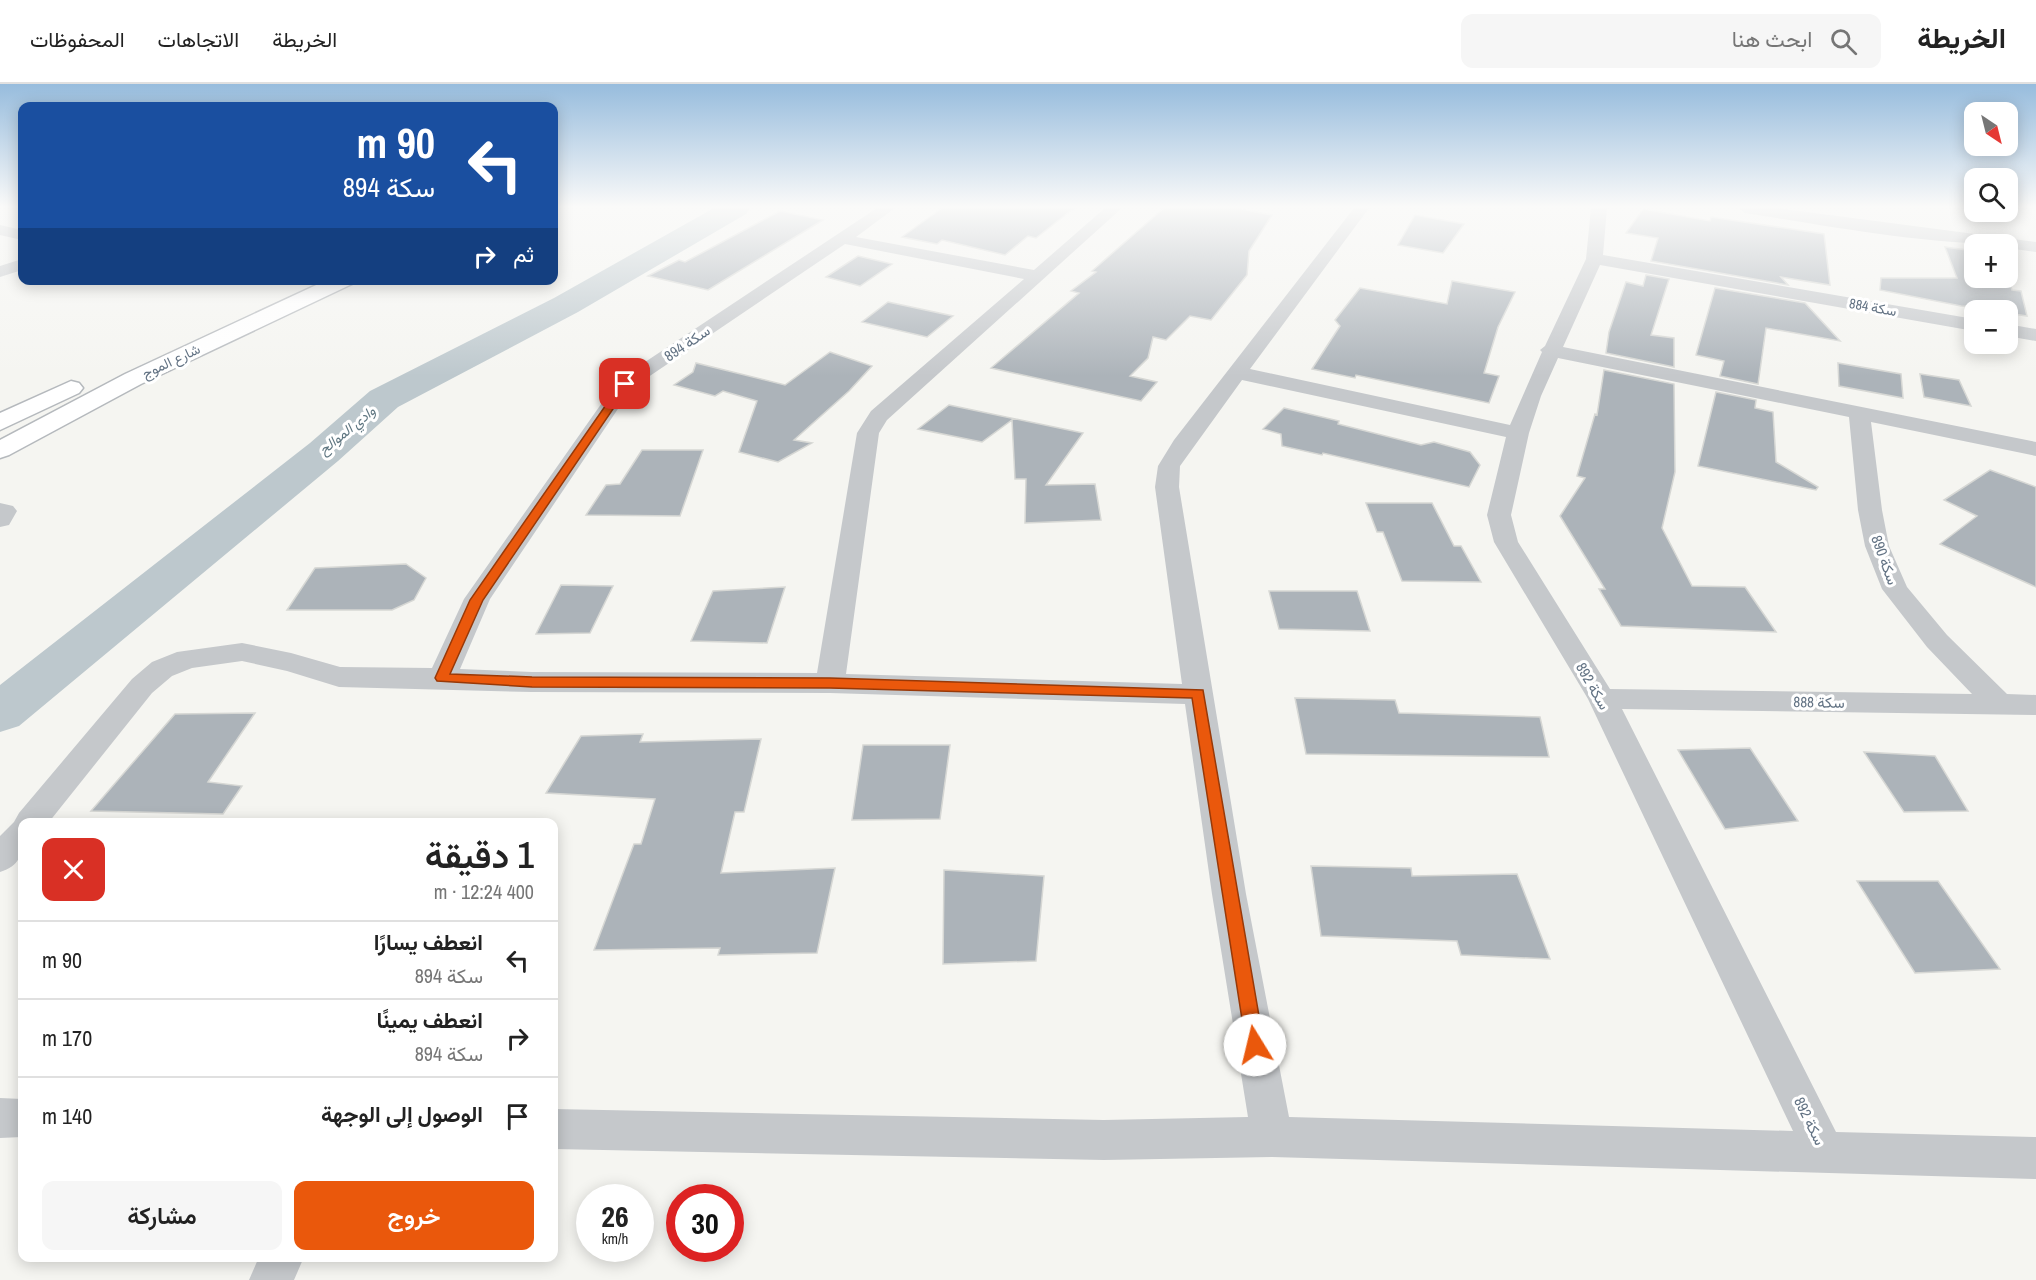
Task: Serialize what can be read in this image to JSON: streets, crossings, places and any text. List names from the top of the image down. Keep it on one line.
{"streets":{"main road":["شارع الموج"],"street":["سكة 884","سكة 894","سكة 890","سكة 892","سكة 888"]},"crossings":[["سكة 890","سكة 888"],["سكة 892","سكة 888"]],"water":["وادي الموالح"],"north":"bottom right","page":{"header":"الخريطة","search":"ابحث هنا","nav":["الخريطة","الاتجاهات","المحفوظات"],"map_buttons":["+","−"],"turn":["90 m","سكة 894"],"then":"ثم","heading":["1 دقيقة","400 m · 12:24"],"list":[{"name":"انعطف يسارًا","note":"سكة 894","value":"90 m"},{"name":"انعطف يمينًا","note":"سكة 894","value":"170 m"},{"name":"الوصول إلى الوجهة","value":"140 m"}],"buttons":["خروج","مشاركة"],"speed":"26 km/h","limit":"30"}}
